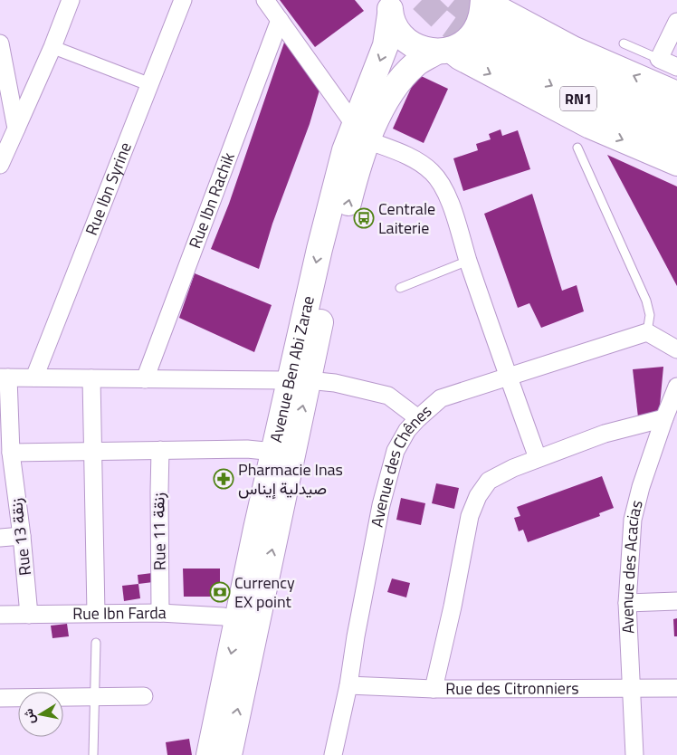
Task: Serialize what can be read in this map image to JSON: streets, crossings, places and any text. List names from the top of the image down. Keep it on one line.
{"streets":{"main road":["RN1","Avenue Ben Abi Zarae"],"street":["Rue Ibn Syrine","Rue Ibn Rachik","Avenue des Chênes","Rue 11 زنقة","Rue 13 زنقة","Avenue des Acacias","Rue Ibn Farda","Rue des Citronniers"]},"crossings":[["Avenue Ben Abi Zarae","Rue Ibn Farda"],["Avenue des Chênes","Rue des Citronniers"],["Rue 11 زنقة","Rue Ibn Farda"],["Rue 13 زنقة","Rue Ibn Farda"],["Avenue des Acacias","Rue des Citronniers"]],"places":{"bus stop":["Centrale Laiterie"],"pharmacy":["Pharmacie Inas صيدلية إيناس"],"bank":["Currency EX point"]},"north":"left"}
